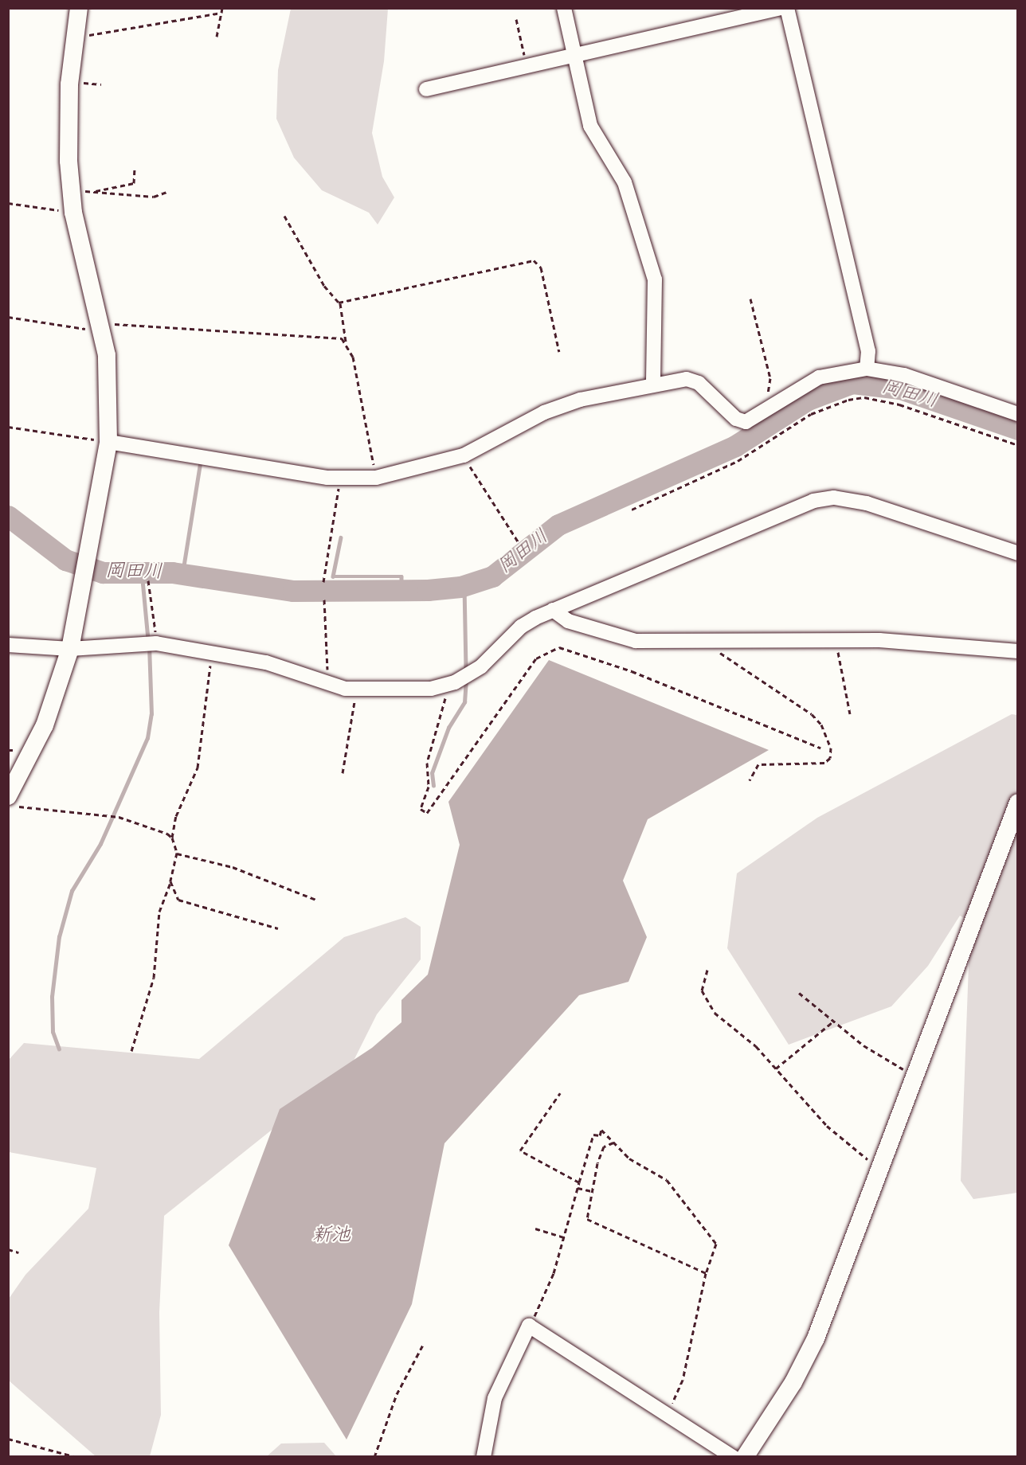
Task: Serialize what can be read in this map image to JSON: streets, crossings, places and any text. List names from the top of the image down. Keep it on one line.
{"water":["岡田川","新池"]}
